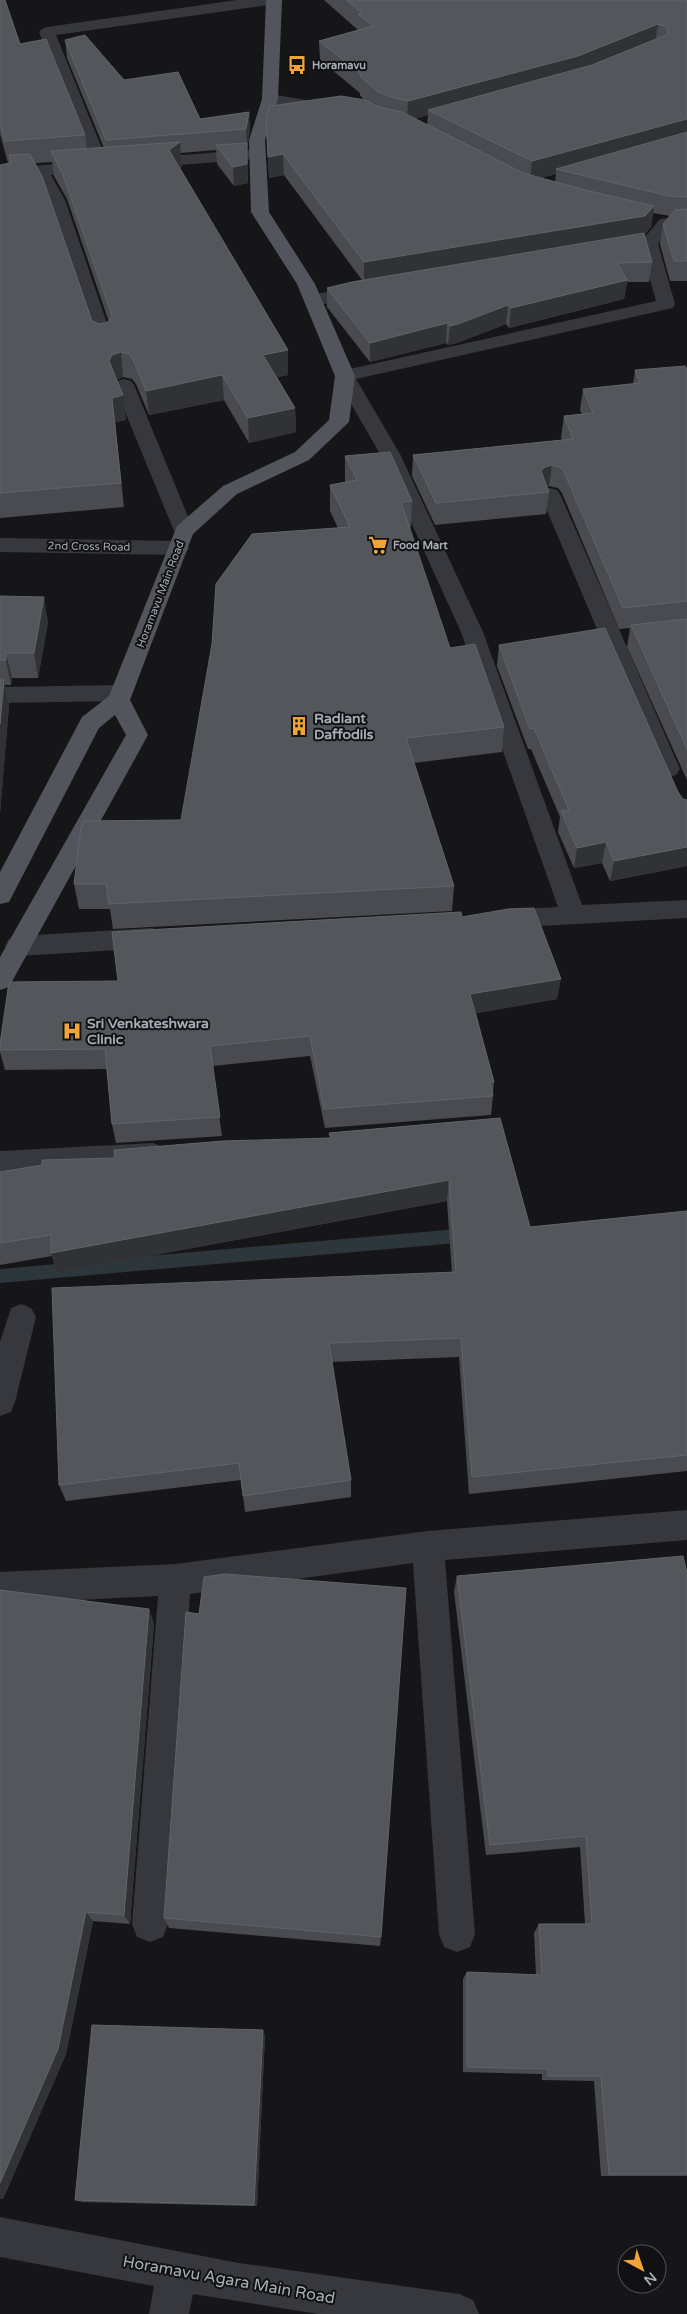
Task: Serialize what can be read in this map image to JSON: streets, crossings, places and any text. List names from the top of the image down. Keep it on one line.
{"streets":{"main road":["Horamavu Main Road"],"street":["2nd Cross Road","Horamavu Agara Main Road"]},"crossings":[["2nd Cross Road","Horamavu Main Road"]],"places":{"bus stop":["Horamavu"],"supermarket":["Food Mart"],"building":["Radiant Daffodils"],"hospital":["Sri Venkateshwara Clinic"]},"north":"bottom right"}
